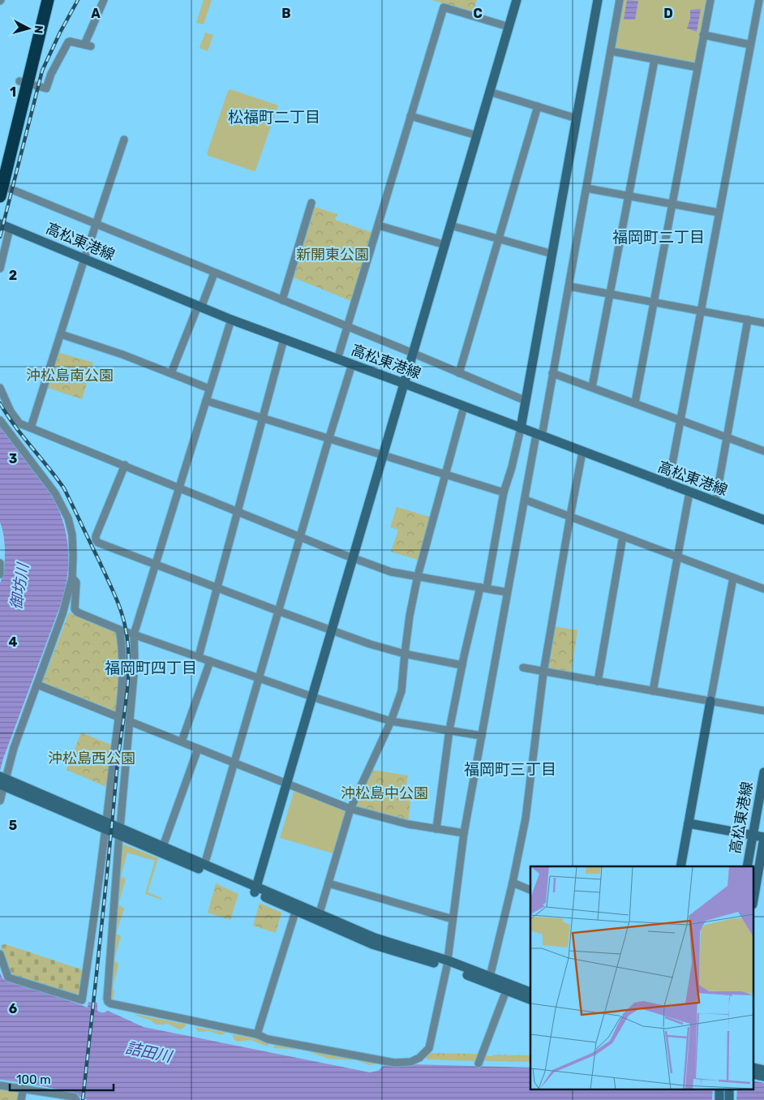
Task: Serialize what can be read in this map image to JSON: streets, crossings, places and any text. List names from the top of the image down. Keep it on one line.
{"streets":{"street":["高松東港線"]},"districts":["松福町二丁目","福岡町二丁目","福岡町四丁目","福岡町三丁目"],"water":["御坊川","詰田川"],"parks":["新開東公園","沖松島南公園","沖松島西公園","沖松島中公園"],"scale_bar":"100 m","north":"right","grid":{"columns":["A","B","C","D"],"rows":["1","2","3","4","5","6"]}}
